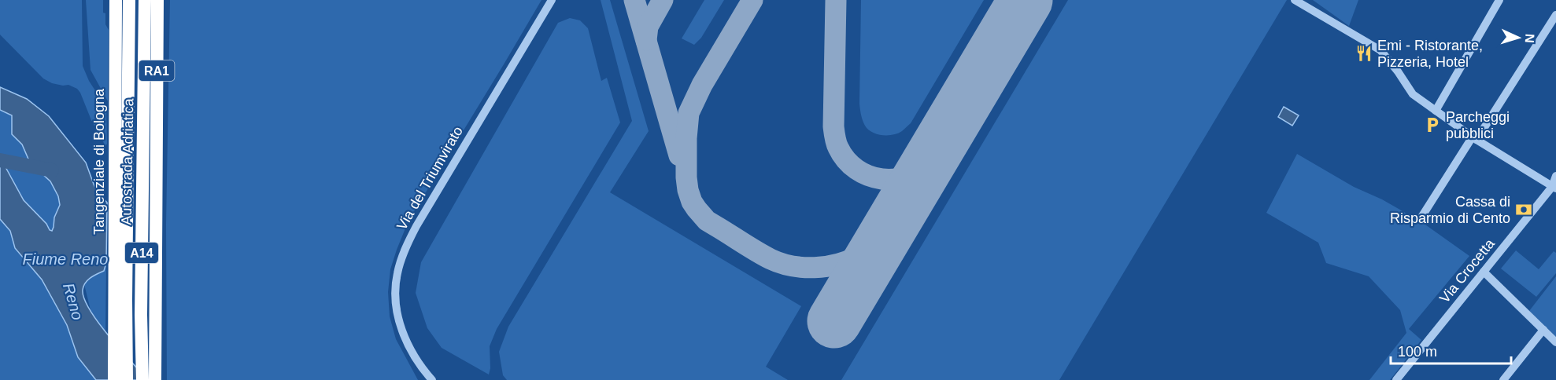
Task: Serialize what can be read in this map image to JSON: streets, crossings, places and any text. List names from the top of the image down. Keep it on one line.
{"streets":{"highway":["RA1","Tangenziale di Bologna","Autostrada Adriatica","A14"],"street":["Via del Triumvirato","Via Crocetta"]},"water":["Fiume Reno","Reno"],"places":{"restaurant":["Emi - Ristorante, Pizzeria, Hotel"],"parking":["Parcheggi pubblici"],"bank":["Cassa di Risparmio di Cento"]},"scale_bar":"100 m","north":"right"}
